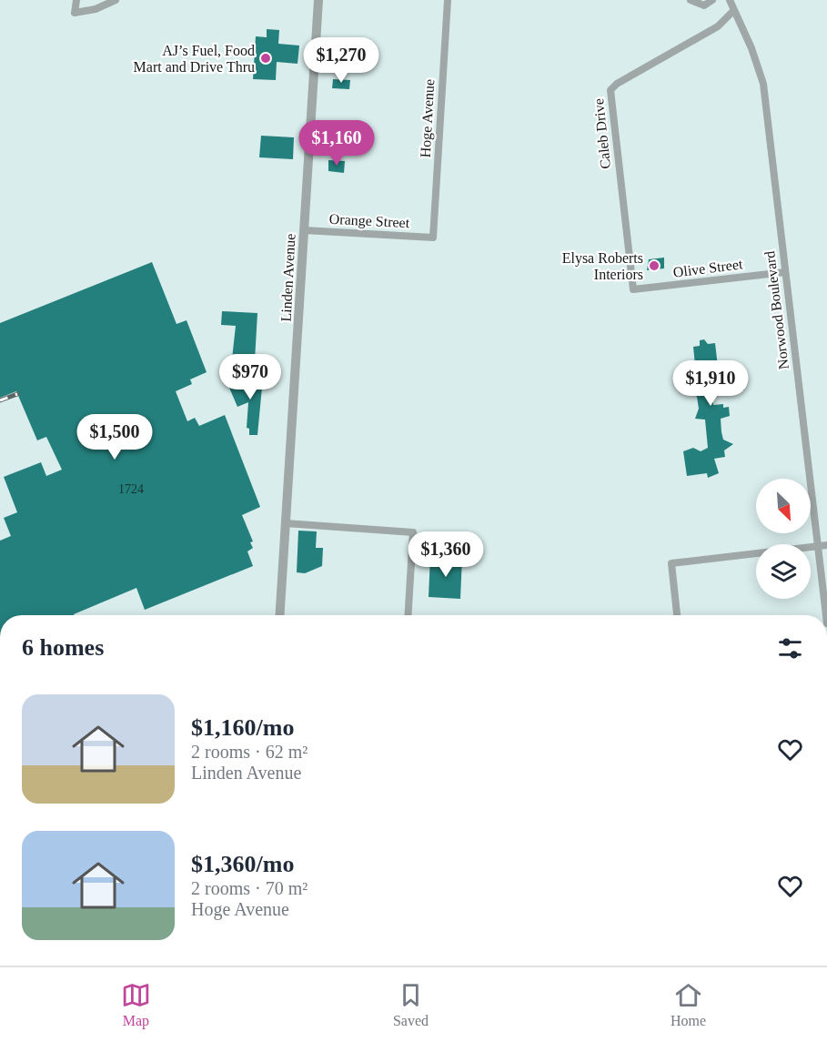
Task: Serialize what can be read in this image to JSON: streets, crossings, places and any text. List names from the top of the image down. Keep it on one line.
{"streets":{"street":["Hoge Avenue","Caleb Drive","Orange Street","Olive Street","Linden Avenue","Norwood Boulevard"]},"crossings":[["Hoge Avenue","Orange Street"],["Caleb Drive","Olive Street"],["Caleb Drive","Norwood Boulevard"],["Orange Street","Linden Avenue"],["Olive Street","Norwood Boulevard"]],"places":["AJ’s Fuel, Food Mart and Drive Thru","Elysa Roberts Interiors"],"house_numbers":["1724"],"north":"bottom right","page":{"price":["$1,270","$1,160","$970","$1,910","$1,500","$1,360"],"heading":"6 homes","list":[{"name":"$1,160/mo","note":"2 rooms · 62 m² · Linden Avenue"},{"name":"$1,360/mo","note":"2 rooms · 70 m² · Hoge Avenue"}],"tabs":["Map","Saved","Home"]}}
